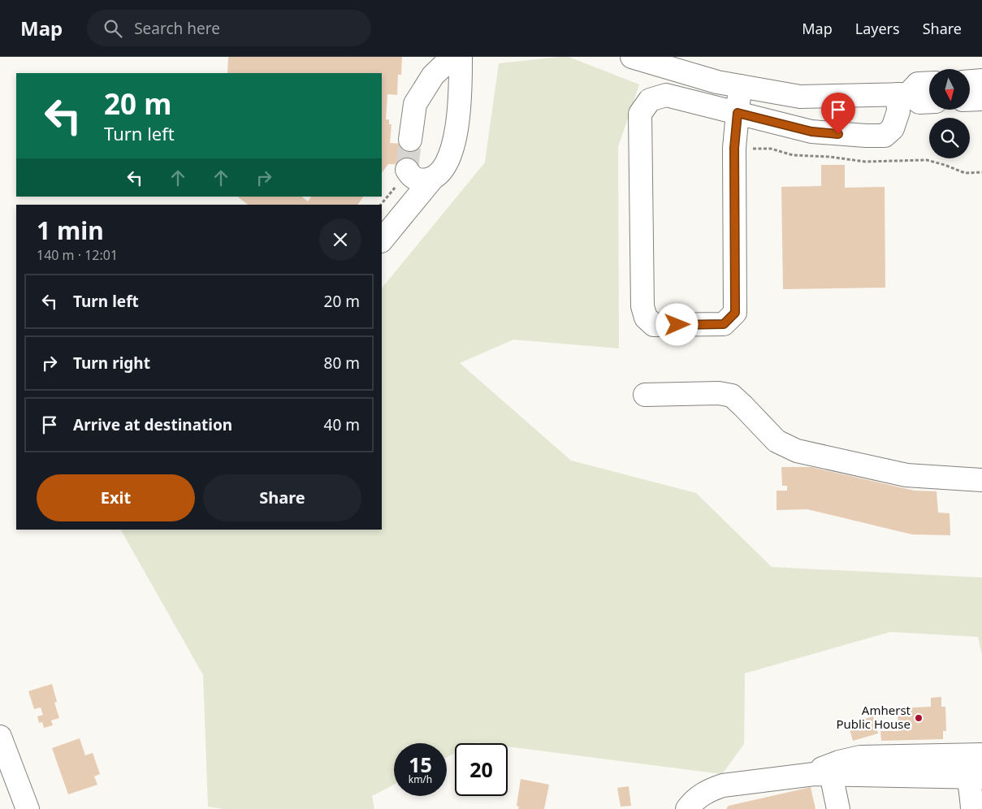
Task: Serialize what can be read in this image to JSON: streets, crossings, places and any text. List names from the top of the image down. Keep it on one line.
{"places":["Amherst Public House"],"north":"bottom","page":{"header":"Map","search":"Search here","nav":["Map","Layers","Share"],"turn":["20 m","Turn left"],"heading":["1 min","140 m · 12:01"],"list":[{"name":"Turn left","value":"20 m"},{"name":"Turn right","value":"80 m"},{"name":"Arrive at destination","value":"40 m"}],"buttons":["Exit","Share"],"speed":"15 km/h","limit":"20"}}
